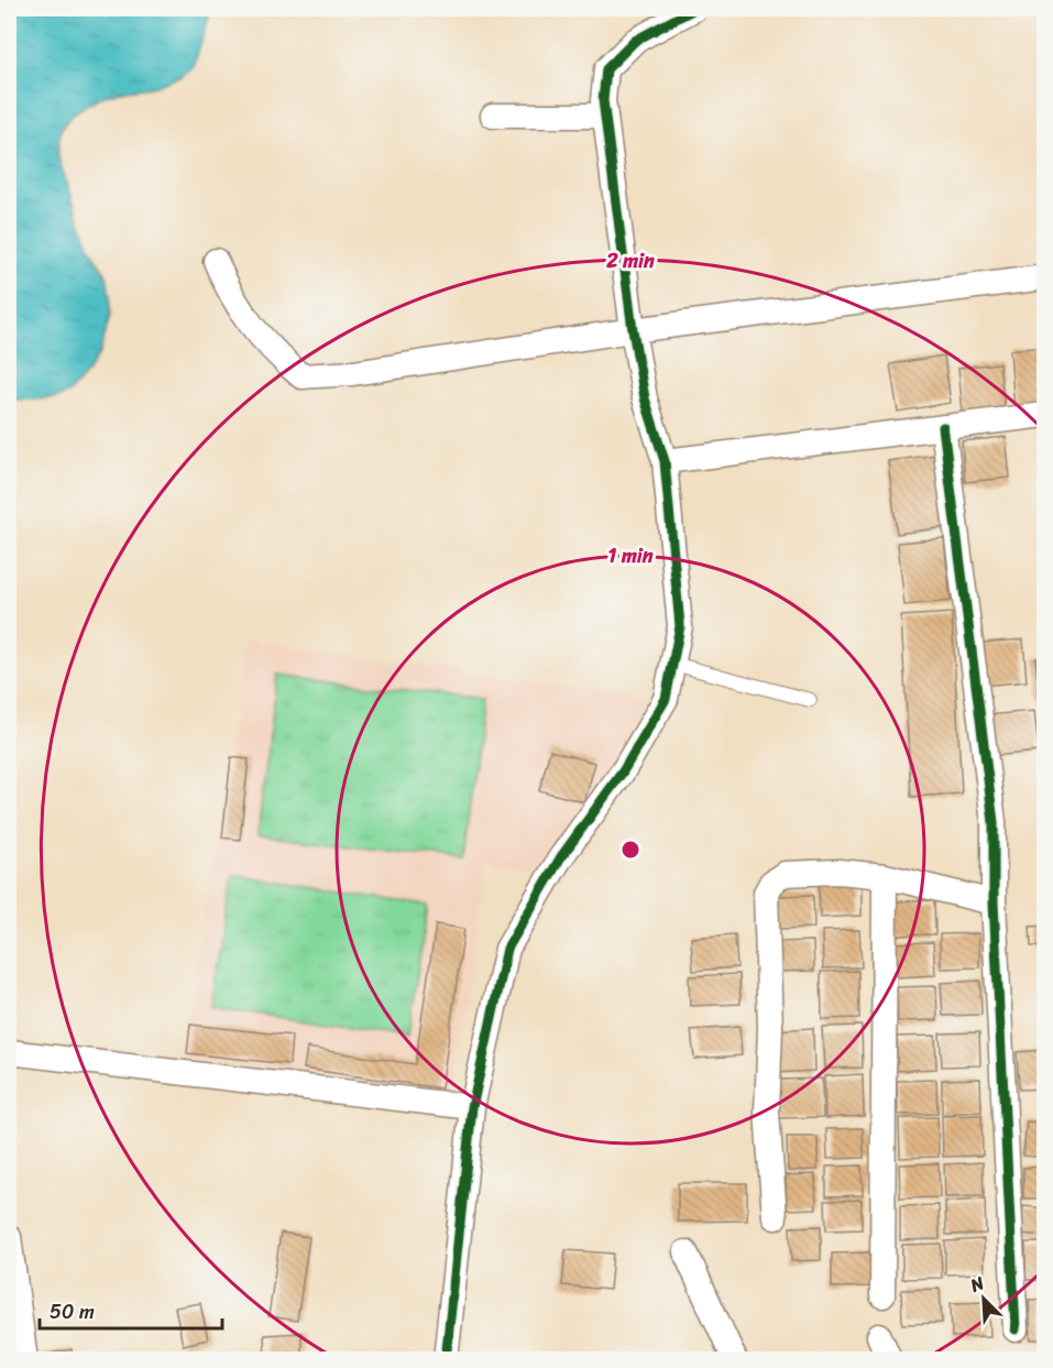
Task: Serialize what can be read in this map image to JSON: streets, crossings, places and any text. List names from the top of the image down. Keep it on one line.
{"scale_bar":"50 m","north":"top left","rings":["2 min","1 min"]}
